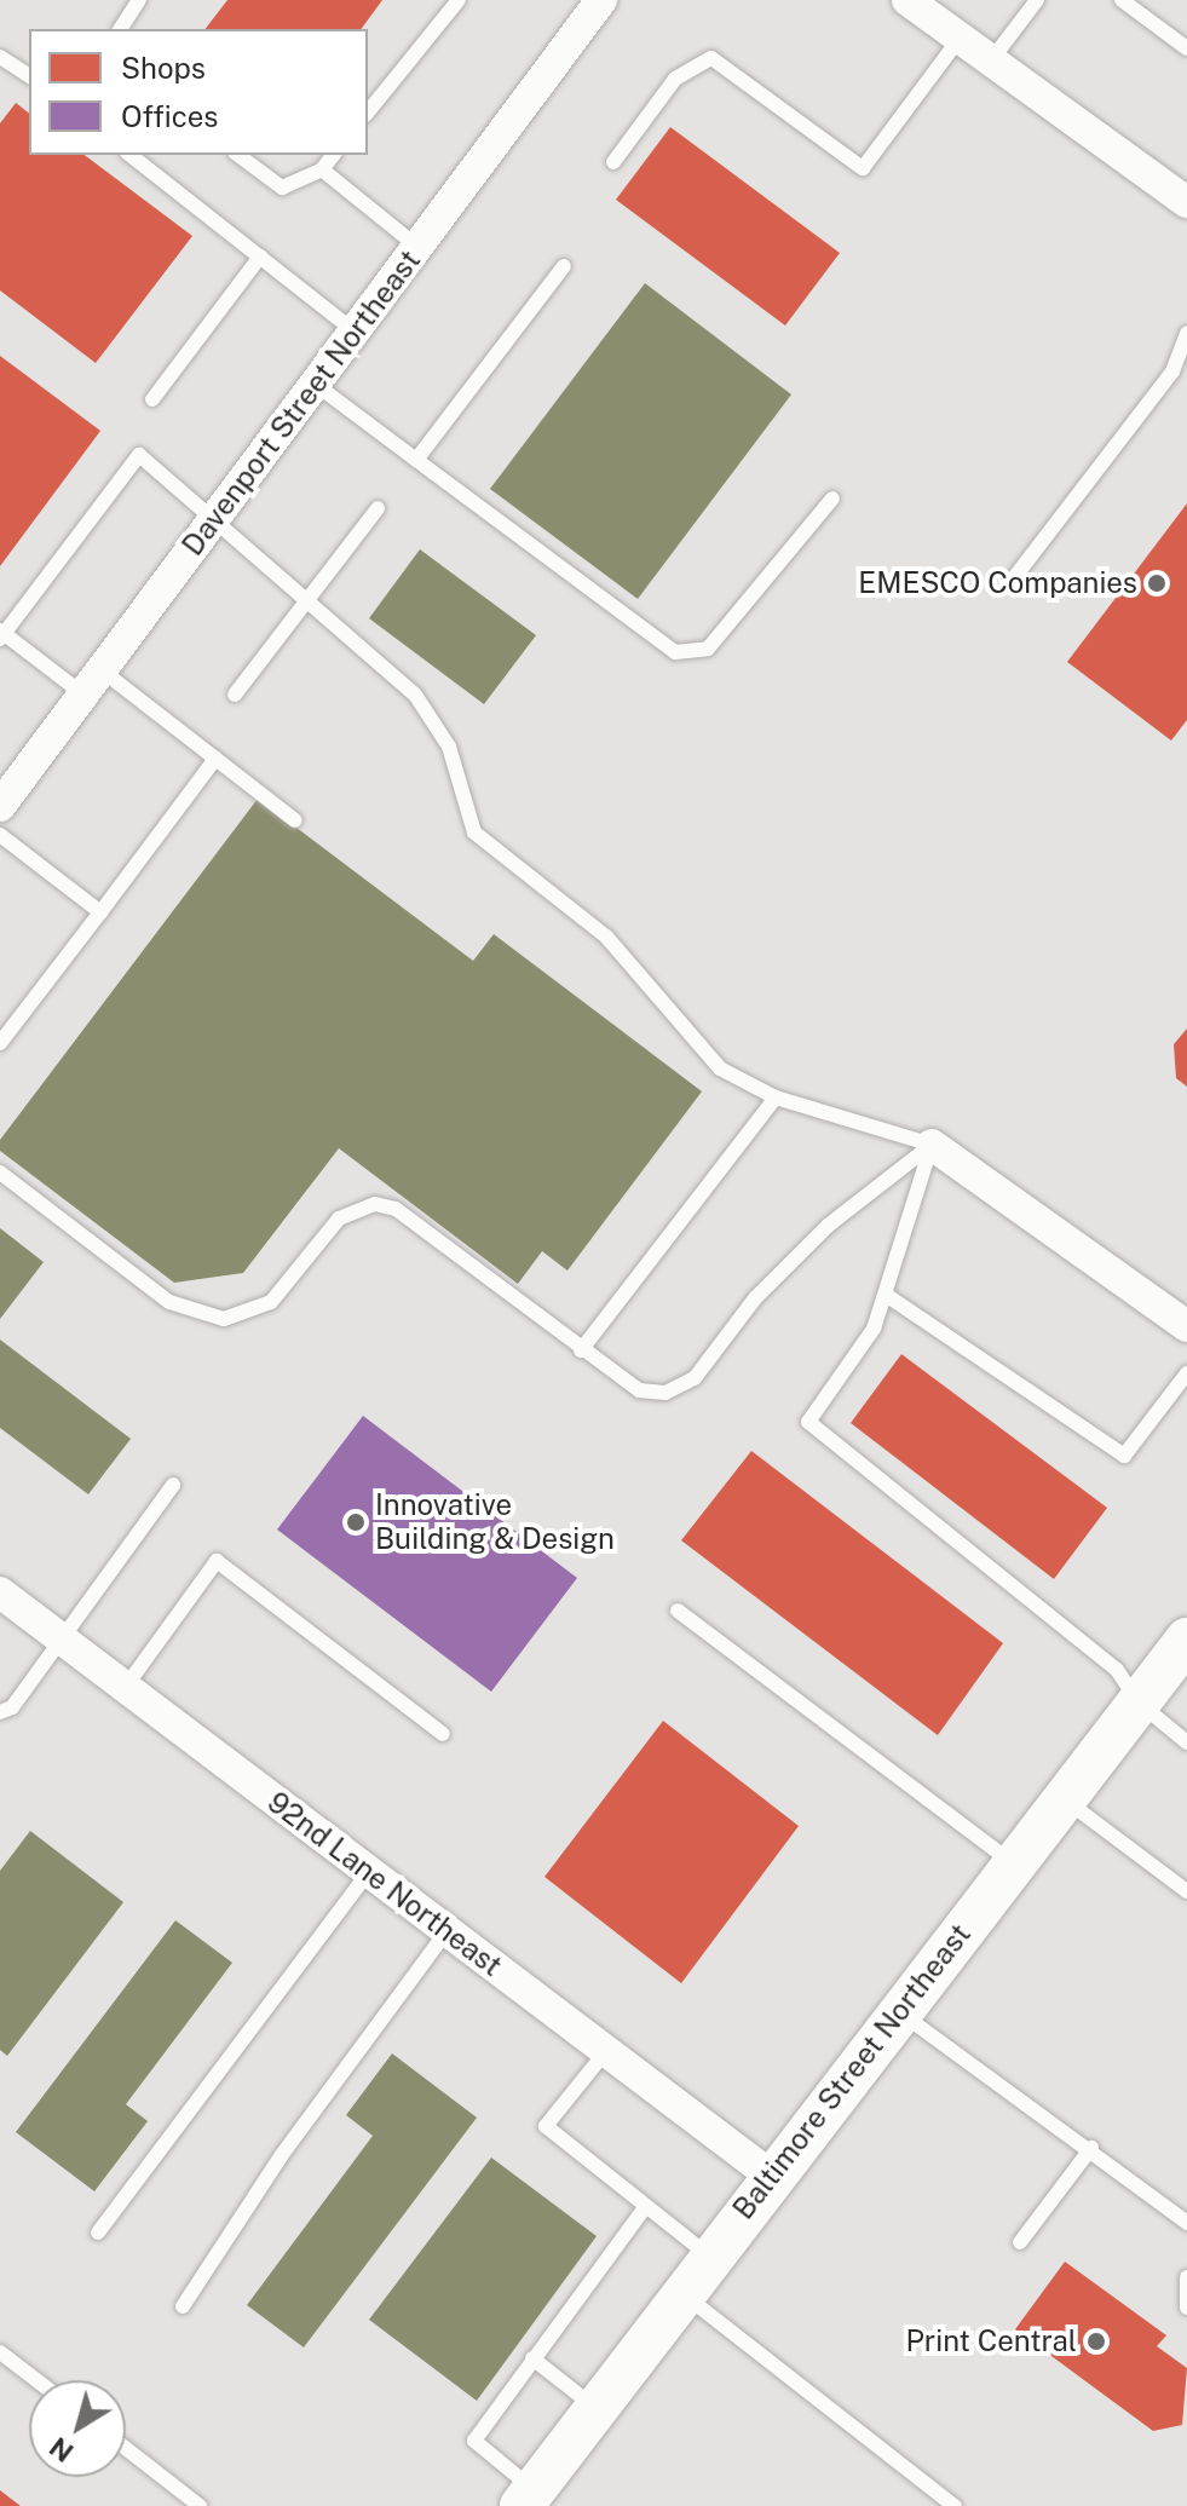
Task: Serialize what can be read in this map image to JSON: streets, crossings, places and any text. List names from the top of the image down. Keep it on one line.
{"streets":{"street":["Davenport Street Northeast","92nd Lane Northeast","Baltimore Street Northeast"]},"crossings":[["92nd Lane Northeast","Baltimore Street Northeast"]],"places":["EMESCO Companies","Innovative Building & Design","Print Central"],"legend":["Shops","Offices"],"north":"bottom left"}
